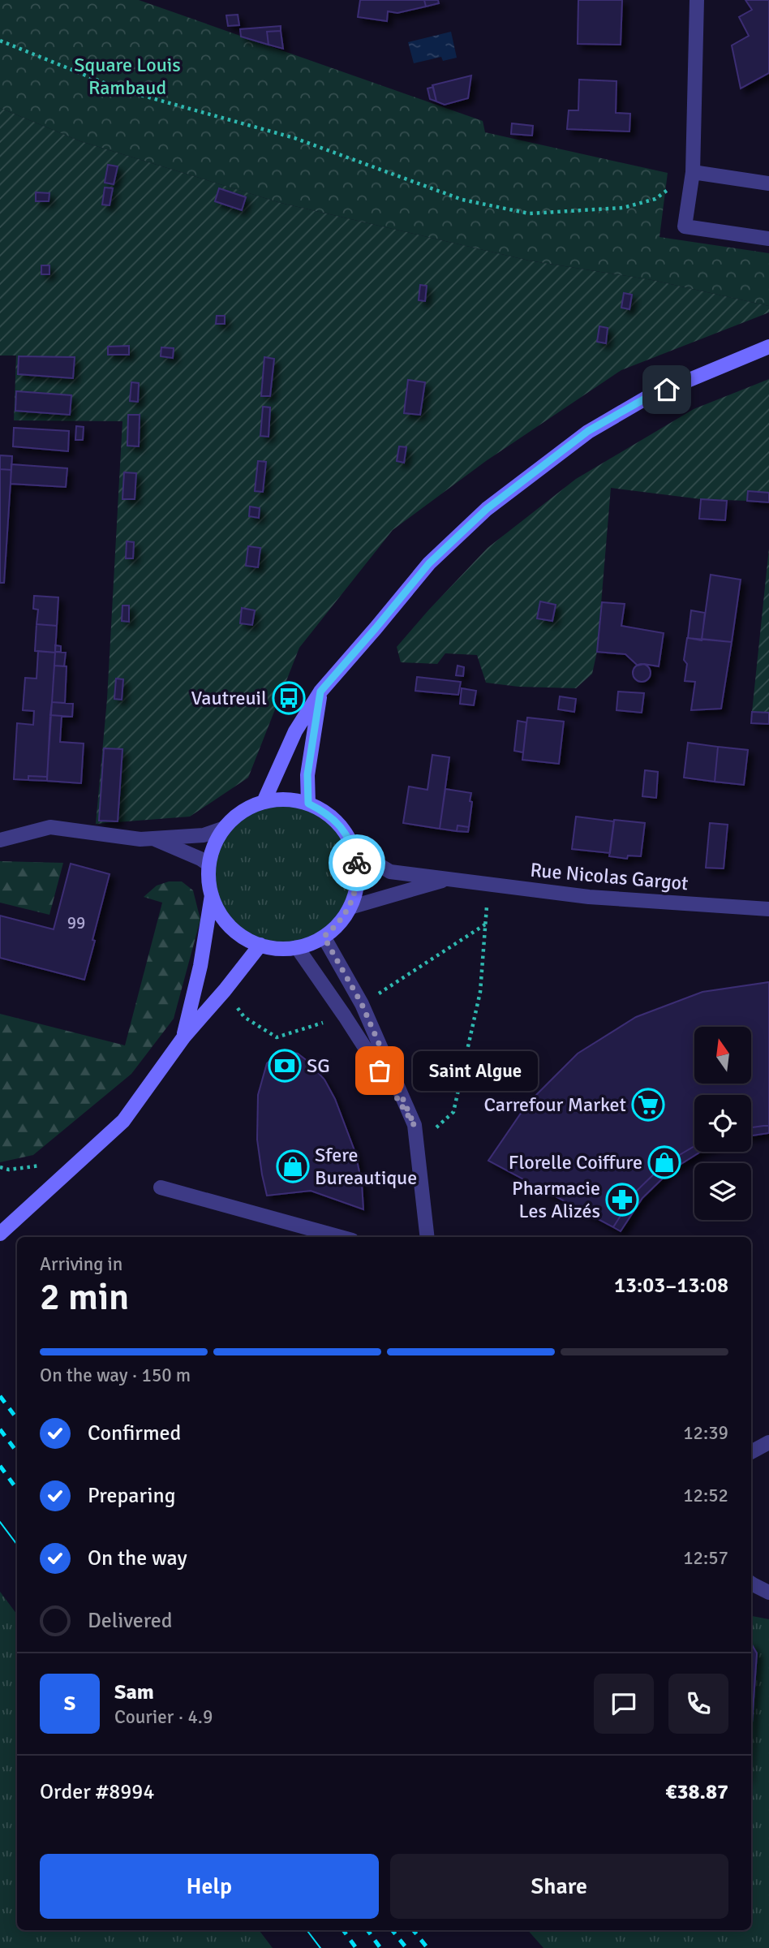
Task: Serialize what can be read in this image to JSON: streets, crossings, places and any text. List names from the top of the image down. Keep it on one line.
{"streets":{"street":["Rue Nicolas Gargot"]},"parks":["Square Louis Rambaud"],"places":{"bus stop":["Vautreuil"],"bank":["SG"],"other":["Saint Algue"],"supermarket":["Carrefour Market"],"shop":["Florelle Coiffure","Sfere Bureautique"],"pharmacy":["Pharmacie Les Alizés"]},"house_numbers":["99"],"north":"top","page":{"bubble":"Saint Algue","heading":["2 min","Arriving in","13:03–13:08"],"panel":["Sam","Courier · 4.9","Order #8994","€38.87"],"bar":"On the way · 150 m","list":[["Confirmed","12:39"],["Preparing","12:52"],["On the way","12:57"],"Delivered"],"round":"S","buttons":["Help","Share"]}}
